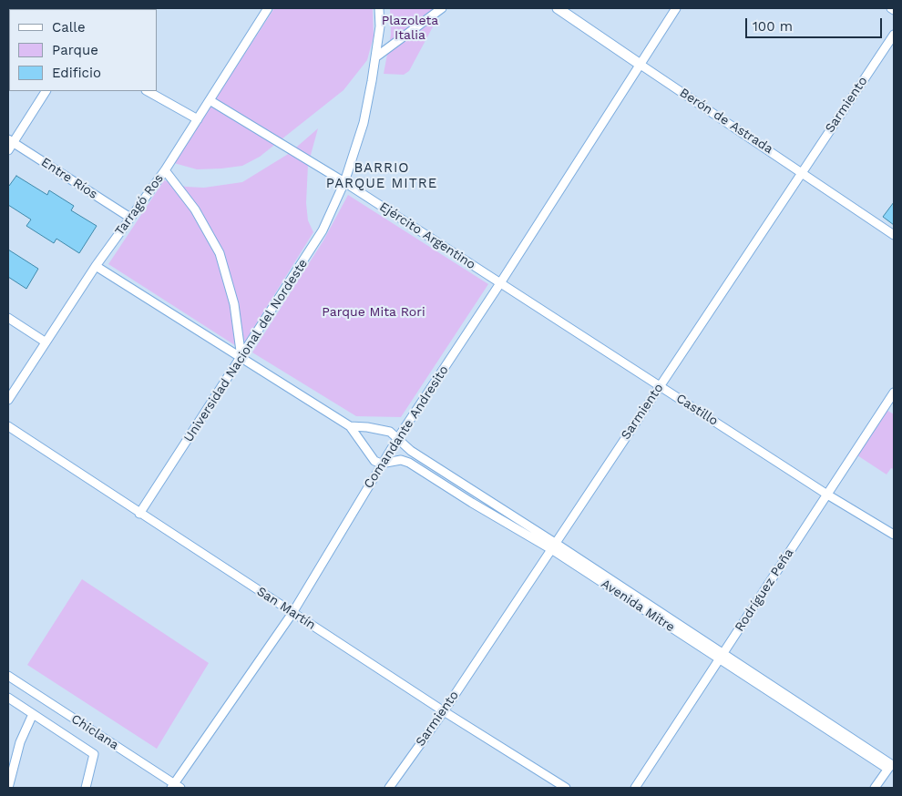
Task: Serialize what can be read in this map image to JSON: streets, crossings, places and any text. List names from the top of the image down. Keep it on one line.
{"streets":{"street":["Sarmiento","Berón de Astrada","Entre Ríos","Tarragó Ros","Ejército Argentino","Universidad Nacional del Nordeste","Castillo","Comandante Andresito","Rodríguez Peña","Avenida Mitre","San Martín","Chiclana"]},"crossings":[["Sarmiento","Berón de Astrada"],["Sarmiento","Castillo"],["Sarmiento","Avenida Mitre"],["Sarmiento","San Martín"],["Berón de Astrada","Comandante Andresito"],["Entre Ríos","Tarragó Ros"],["Tarragó Ros","Ejército Argentino"],["Ejército Argentino","Universidad Nacional del Nordeste"],["Ejército Argentino","Castillo"],["Ejército Argentino","Comandante Andresito"],["Universidad Nacional del Nordeste","San Martín"],["Castillo","Comandante Andresito"],["Castillo","Rodríguez Peña"],["Comandante Andresito","Avenida Mitre"],["Comandante Andresito","San Martín"],["Comandante Andresito","Chiclana"],["Rodríguez Peña","Avenida Mitre"]],"districts":["BARRIO PARQUE MITRE"],"parks":["Plazoleta Italia","Parque Mita Rori"],"legend":["Calle","Parque","Edificio"],"scale_bar":"100 m"}
